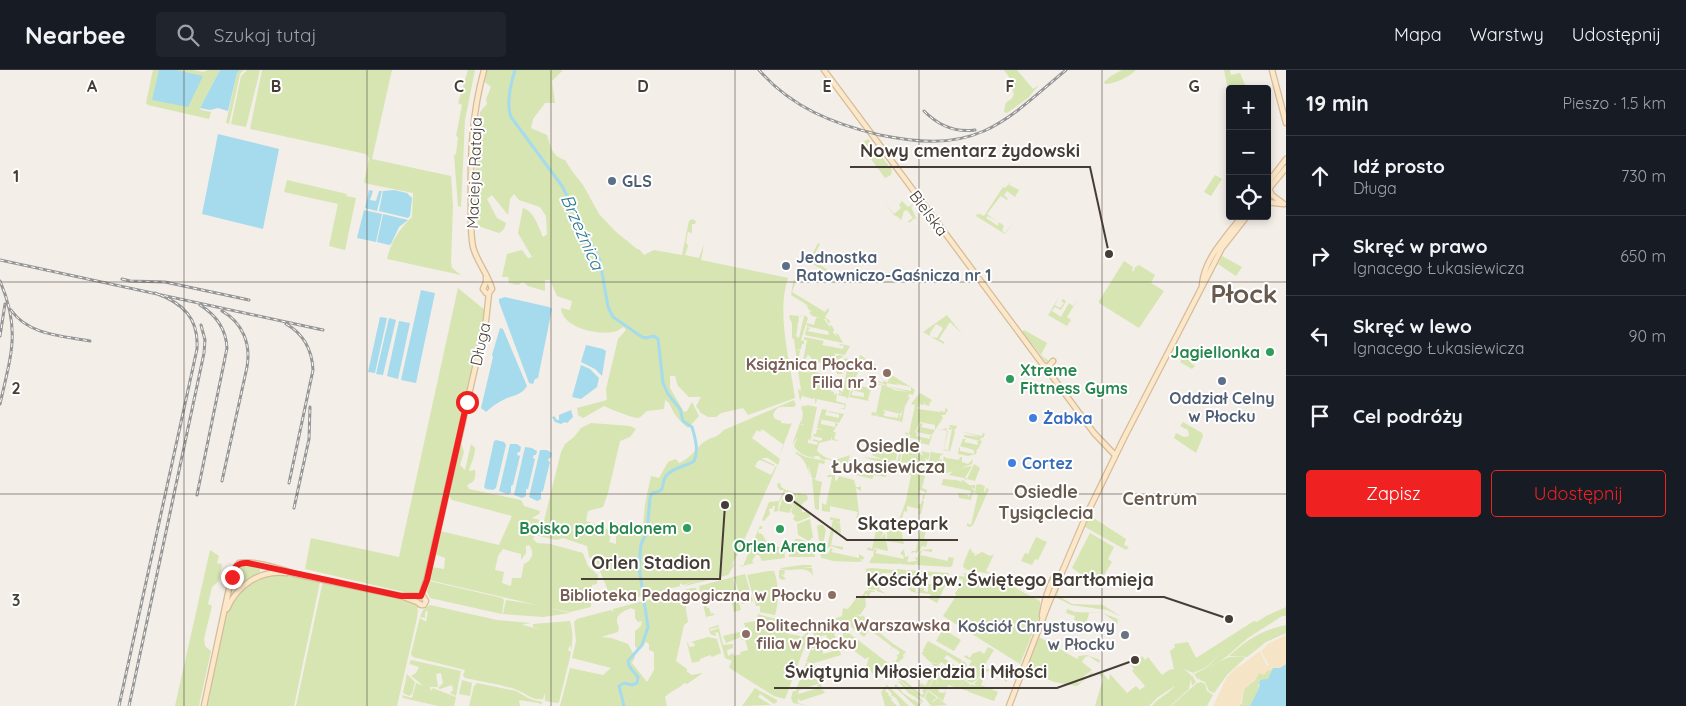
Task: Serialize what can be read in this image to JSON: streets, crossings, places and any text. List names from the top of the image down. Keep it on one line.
{"streets":{"main road":["Macieja Rataja","Bielska","Długa"]},"districts":["Płock","Osiedle Łukasiewicza","Osiedle Tysiąclecia","Centrum"],"water":["Brzeźnica"],"places":["GLS","Nowy cmentarz żydowski","Jednostka Ratowniczo-Gaśnicza nr 1","Jagiellonka","Książnica Płocka. Filia nr 3","Xtreme Fittness Gyms","Oddział Celny w Płocku","Żabka","Cortez","Skatepark","Orlen Stadion","Boisko pod balonem","Orlen Arena","Biblioteka Pedagogiczna w Płocku","Kościół pw. Świętego Bartłomieja","Politechnika Warszawska filia w Płocku","Kościół Chrystusowy w Płocku","Świątynia Miłosierdzia i Miłości"],"page":{"header":"Nearbee","search":"Szukaj tutaj","nav":["Mapa","Warstwy","Udostępnij"],"heading":["19 min","Pieszo · 1.5 km"],"map_buttons":["+","−"],"list":[["Idź prosto","Długa","730 m"],["Skręć w prawo","Ignacego Łukasiewicza","650 m"],["Skręć w lewo","Ignacego Łukasiewicza","90 m"],"Cel podróży"],"buttons":["Zapisz","Udostępnij"]},"grid":{"columns":["A","B","C","D","E","F","G"],"rows":["1","2","3"]}}
